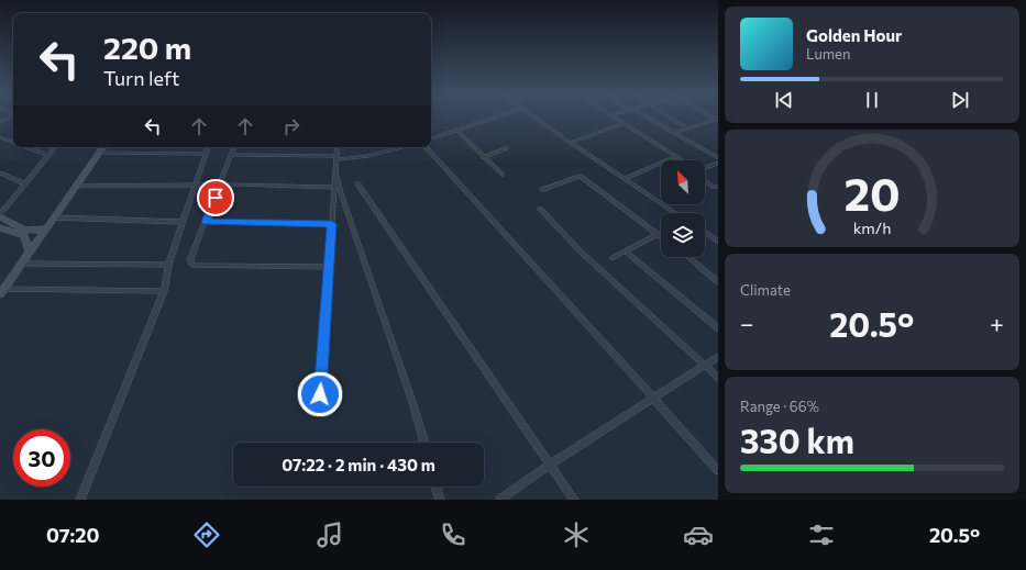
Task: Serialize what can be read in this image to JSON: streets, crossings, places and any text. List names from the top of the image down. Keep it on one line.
{"north":"top left","page":{"turn":["220 m","Turn left"],"song":["Golden Hour","Lumen"],"tile":["Climate",["Range · 66%","330 km"]],"heat":["−","20.5°","+"],"limit":"30","trip":"07:22 · 2 min · 430 m","tabs":["07:20","20.5°"],"gauge":["20","km/h"]}}
